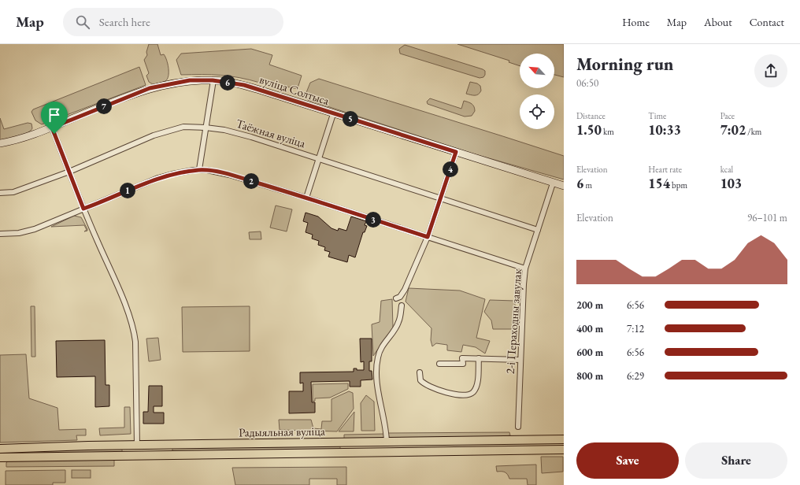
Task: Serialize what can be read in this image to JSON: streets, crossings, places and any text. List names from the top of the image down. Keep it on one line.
{"streets":{"main road":["вуліца Солтыса","Радыяльная вуліца"],"street":["Таёжная вуліца","2-і Пераходны завулак"]},"crossings":[["вуліца Солтыса","2-і Пераходны завулак"],["Таёжная вуліца","2-і Пераходны завулак"]],"north":"top left","page":{"header":"Map","search":"Search here","nav":["Home","Map","About","Contact"],"heading":["Morning run","06:50"],"pins":["6","7","5","4","2","1","3"],"stats":[["Distance","1.50 km"],["Time","10:33"],["Pace","7:02 /km"],["Elevation","6 m"],["Heart rate","154 bpm"],["kcal","103"]],"chart":["Elevation","96–101 m"],"list":[{"name":"200 m","note":"6:56"},{"name":"400 m","note":"7:12"},{"name":"600 m","note":"6:56"},{"name":"800 m","note":"6:29"}],"buttons":["Save","Share"]}}
